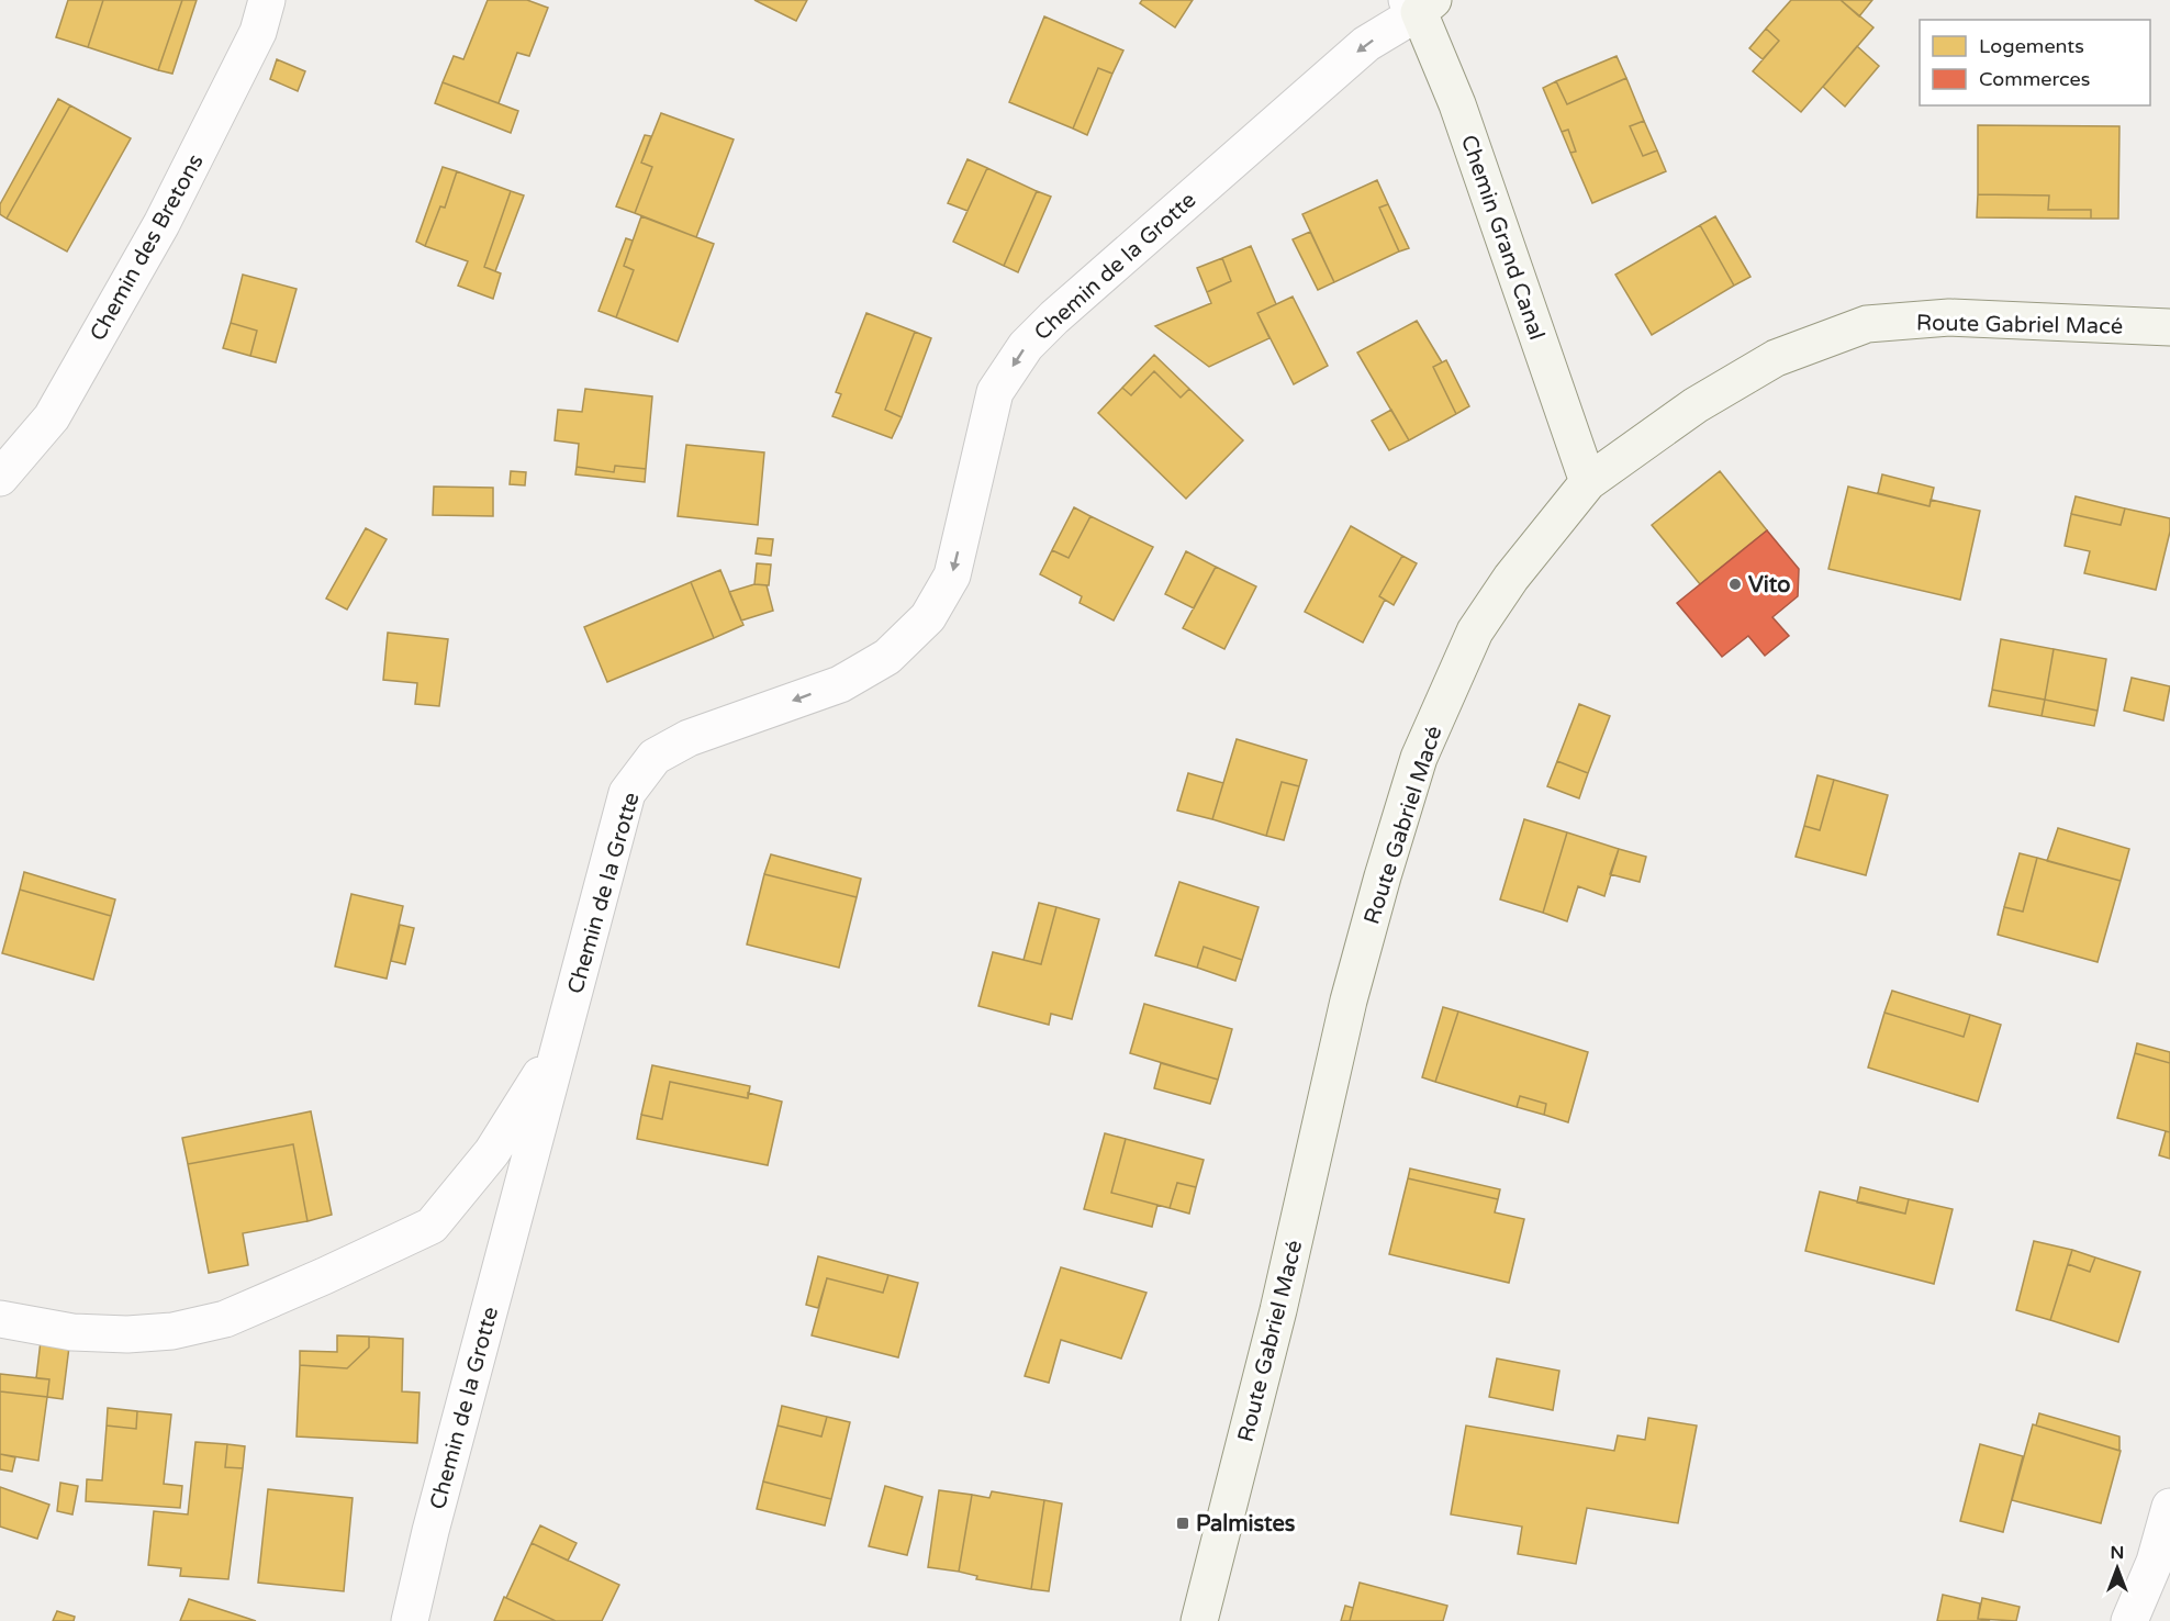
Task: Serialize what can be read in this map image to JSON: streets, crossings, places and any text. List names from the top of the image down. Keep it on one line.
{"streets":{"main road":["Chemin Grand Canal","Route Gabriel Macé"],"street":["Chemin des Bretons","Chemin de la Grotte"]},"crossings":[["Chemin Grand Canal","Chemin de la Grotte"],["Chemin Grand Canal","Route Gabriel Macé"]],"one_way":["Chemin de la Grotte"],"places":{"other":["Vito"],"transit":["Palmistes"]},"legend":["Logements","Commerces"],"north":"top"}
